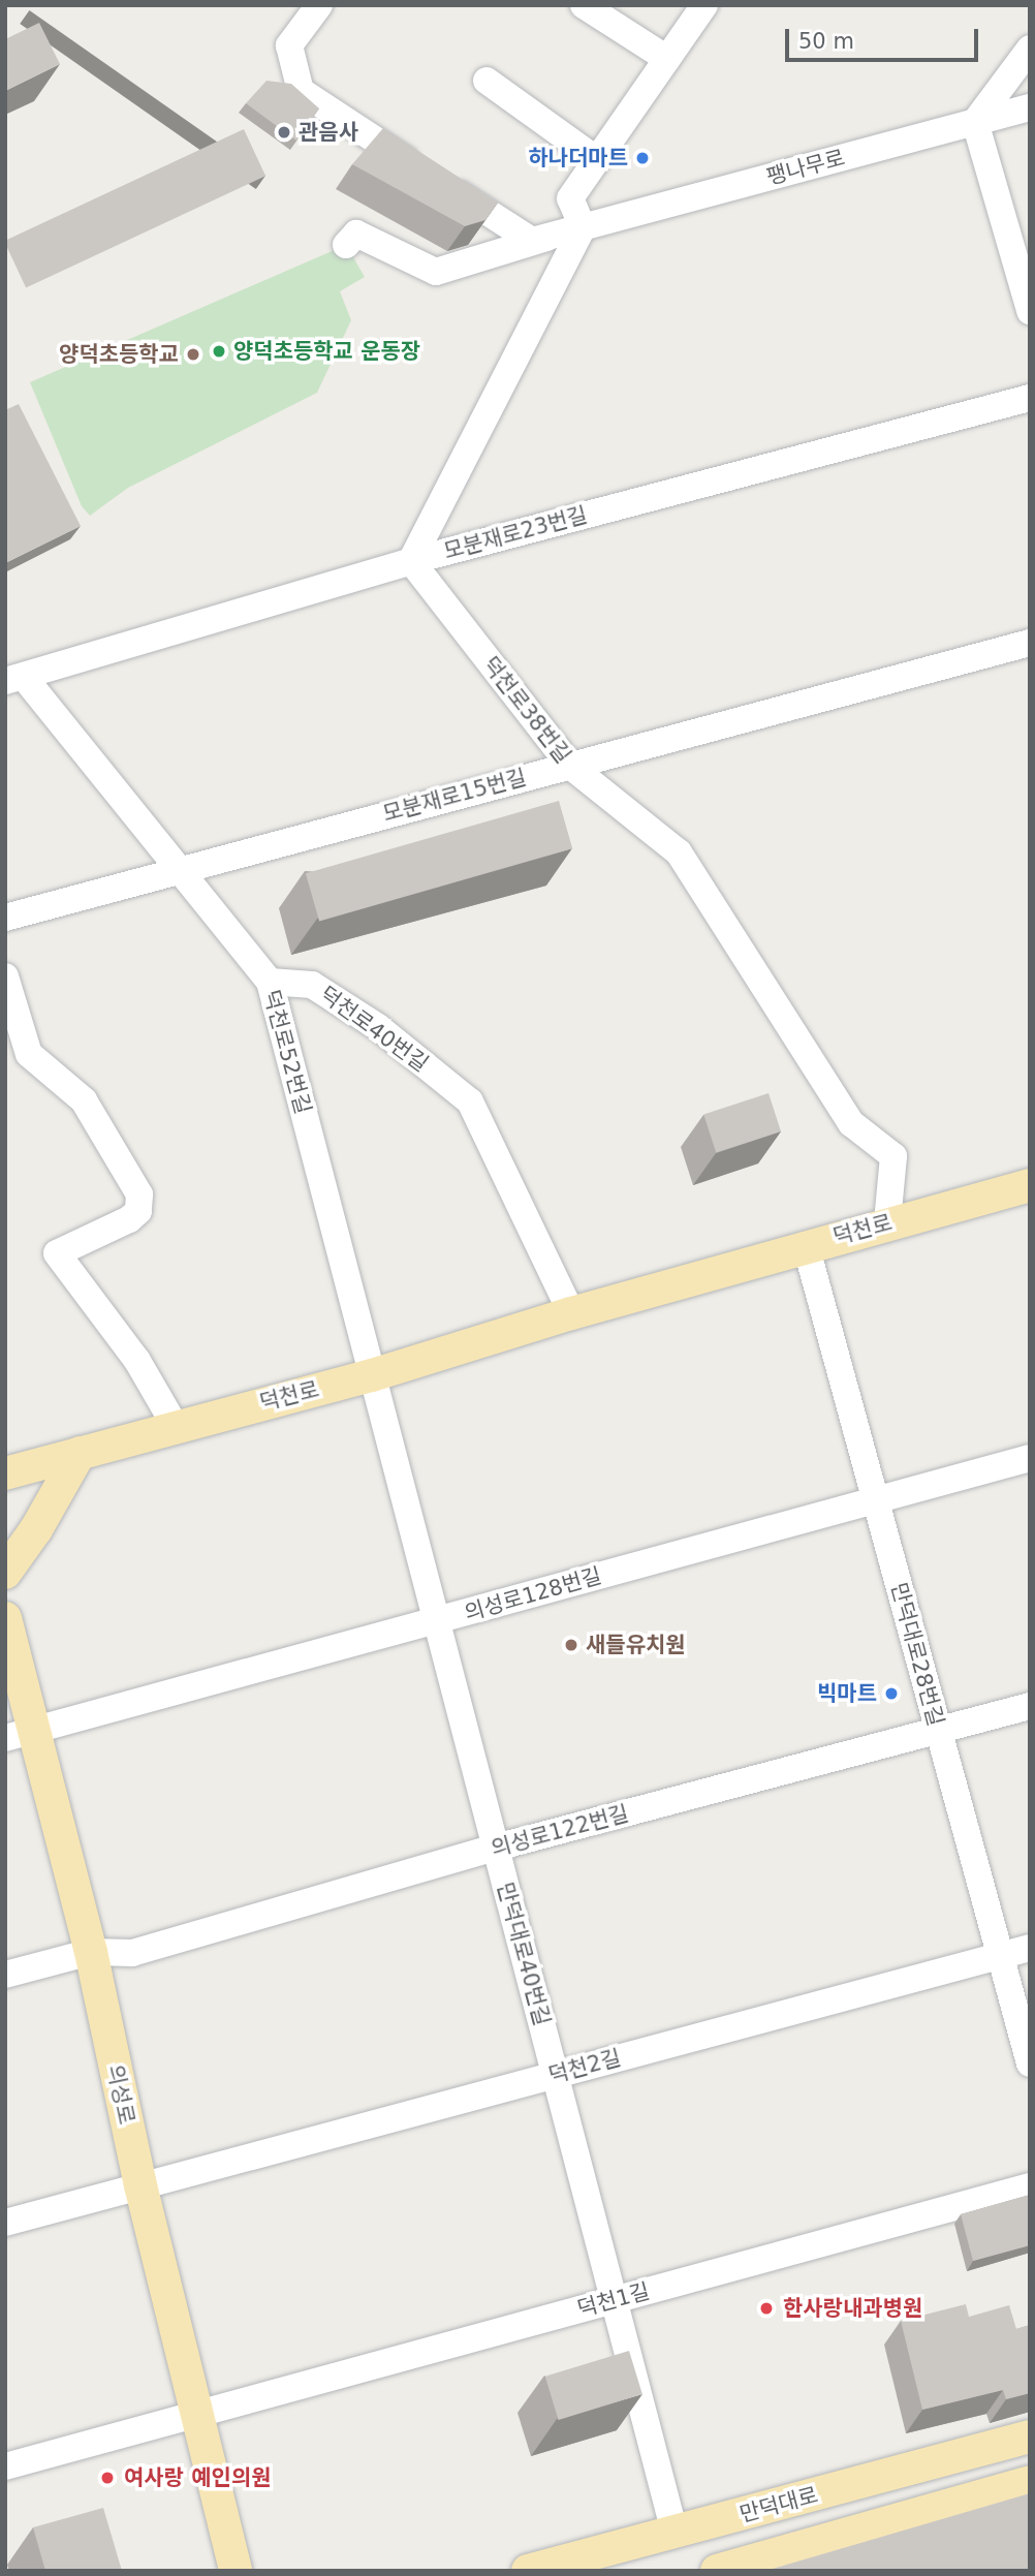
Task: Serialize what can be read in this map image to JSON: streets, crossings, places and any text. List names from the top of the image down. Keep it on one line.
{"streets":{"main road":["덕천로","의성로","만덕대로"],"street":["팽나무로","모분재로23번길","덕천로38번길","모분재로15번길","덕천로40번길","덕천로52번길","의성로128번길","만덕대로28번길","의성로122번길","만덕대로40번길","덕천2길","덕천1길"]},"crossings":[["모분재로23번길","덕천로38번길"],["모분재로23번길","덕천로52번길"],["덕천로38번길","모분재로15번길"],["덕천로38번길","덕천로"],["모분재로15번길","덕천로52번길"],["덕천로40번길","덕천로52번길"],["덕천로40번길","덕천로"],["덕천로52번길","덕천로"],["덕천로52번길","만덕대로40번길"],["덕천로","만덕대로28번길"],["덕천로","만덕대로40번길"],["의성로128번길","만덕대로28번길"],["의성로128번길","만덕대로40번길"],["의성로128번길","의성로"],["만덕대로28번길","의성로122번길"],["만덕대로28번길","덕천2길"],["의성로122번길","만덕대로40번길"],["의성로122번길","의성로"],["만덕대로40번길","덕천2길"],["만덕대로40번길","덕천1길"],["만덕대로40번길","만덕대로"],["덕천2길","의성로"],["의성로","덕천1길"]],"places":["관음사","하나더마트","양덕초등학교 운동장","양덕초등학교","새들유치원","빅마트","한사랑내과병원","여사랑 예인의원"],"scale_bar":"50 m"}
